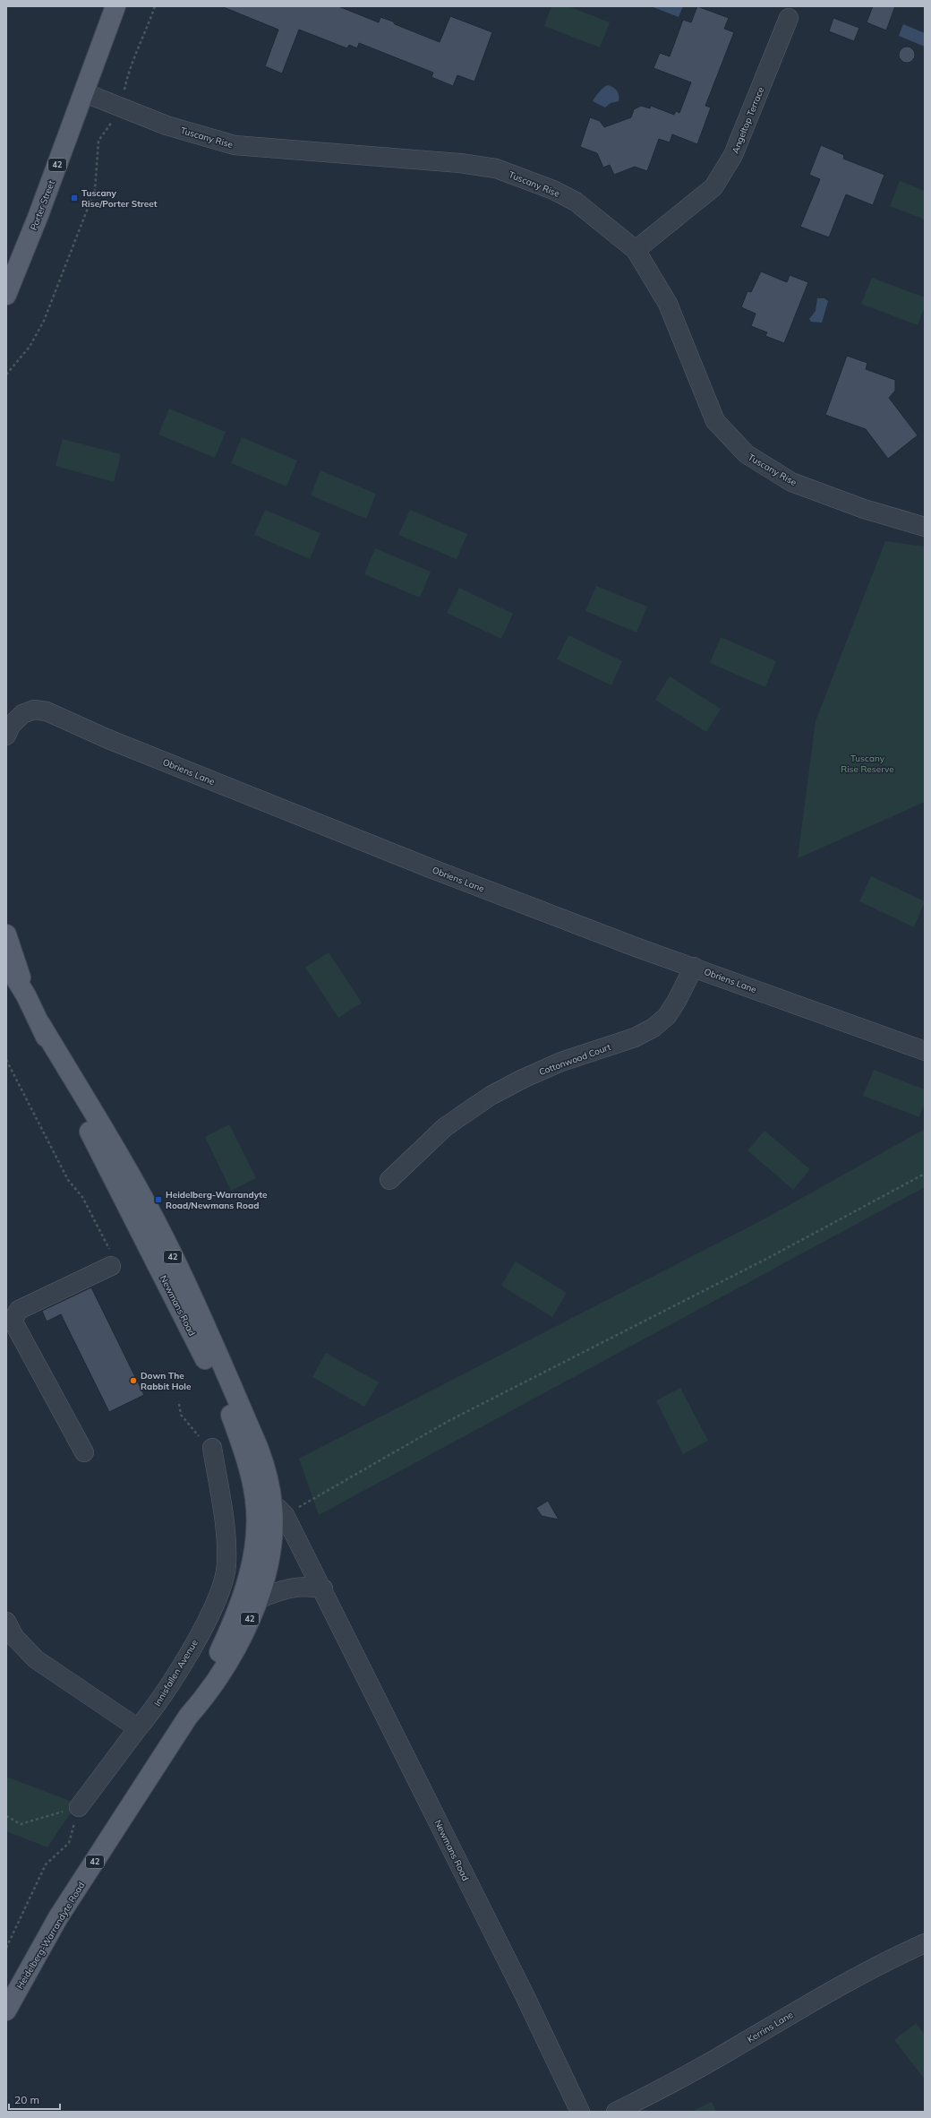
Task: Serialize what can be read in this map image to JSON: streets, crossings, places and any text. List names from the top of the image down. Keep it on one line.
{"streets":{"main road":["42","Porter Street","Newmans Road","Heidelberg-Warrandyte Road"],"street":["Angeltop Terrace","Tuscany Rise","Obriens Lane","Cottonwood Court","Innisfallen Avenue","Kerrins Lane"]},"crossings":[["Angeltop Terrace","Tuscany Rise"],["Tuscany Rise","Porter Street"],["Obriens Lane","Cottonwood Court"],["Newmans Road","Heidelberg-Warrandyte Road"]],"parks":["Tuscany Rise Reserve"],"places":{"transit":["Tuscany Rise/Porter Street","Heidelberg-Warrandyte Road/Newmans Road"],"other":["Down The Rabbit Hole"]},"scale_bar":"20 m"}
